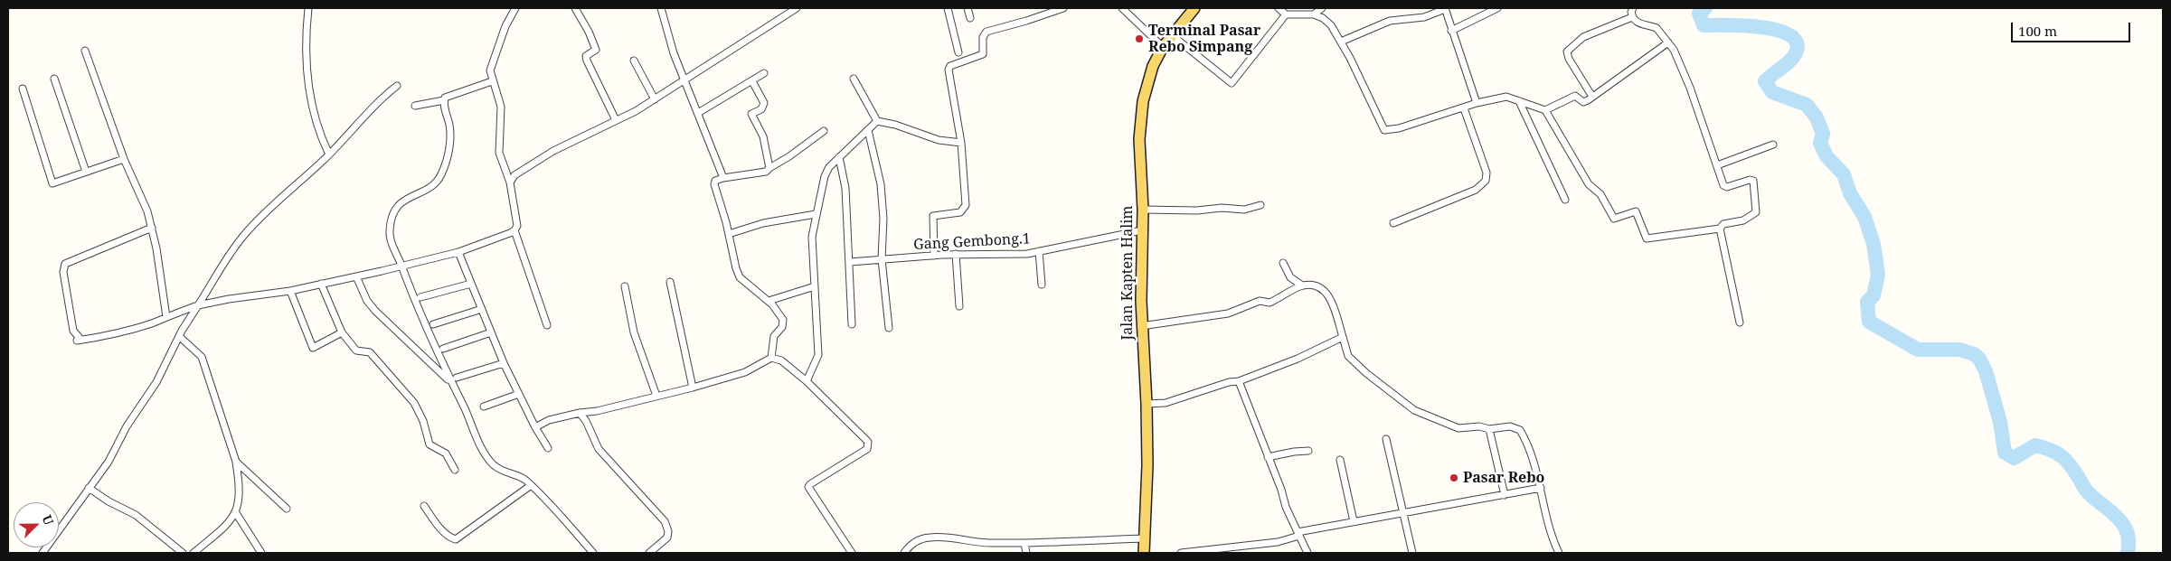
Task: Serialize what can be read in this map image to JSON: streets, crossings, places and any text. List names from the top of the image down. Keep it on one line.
{"streets":{"main road":["Jalan Kapten Halim"],"street":["Gang Gembong.1"]},"crossings":[["Gang Gembong.1","Jalan Kapten Halim"]],"places":["Terminal Pasar Rebo Simpang","Pasar Rebo"],"scale_bar":"100 m","north":"top right"}
